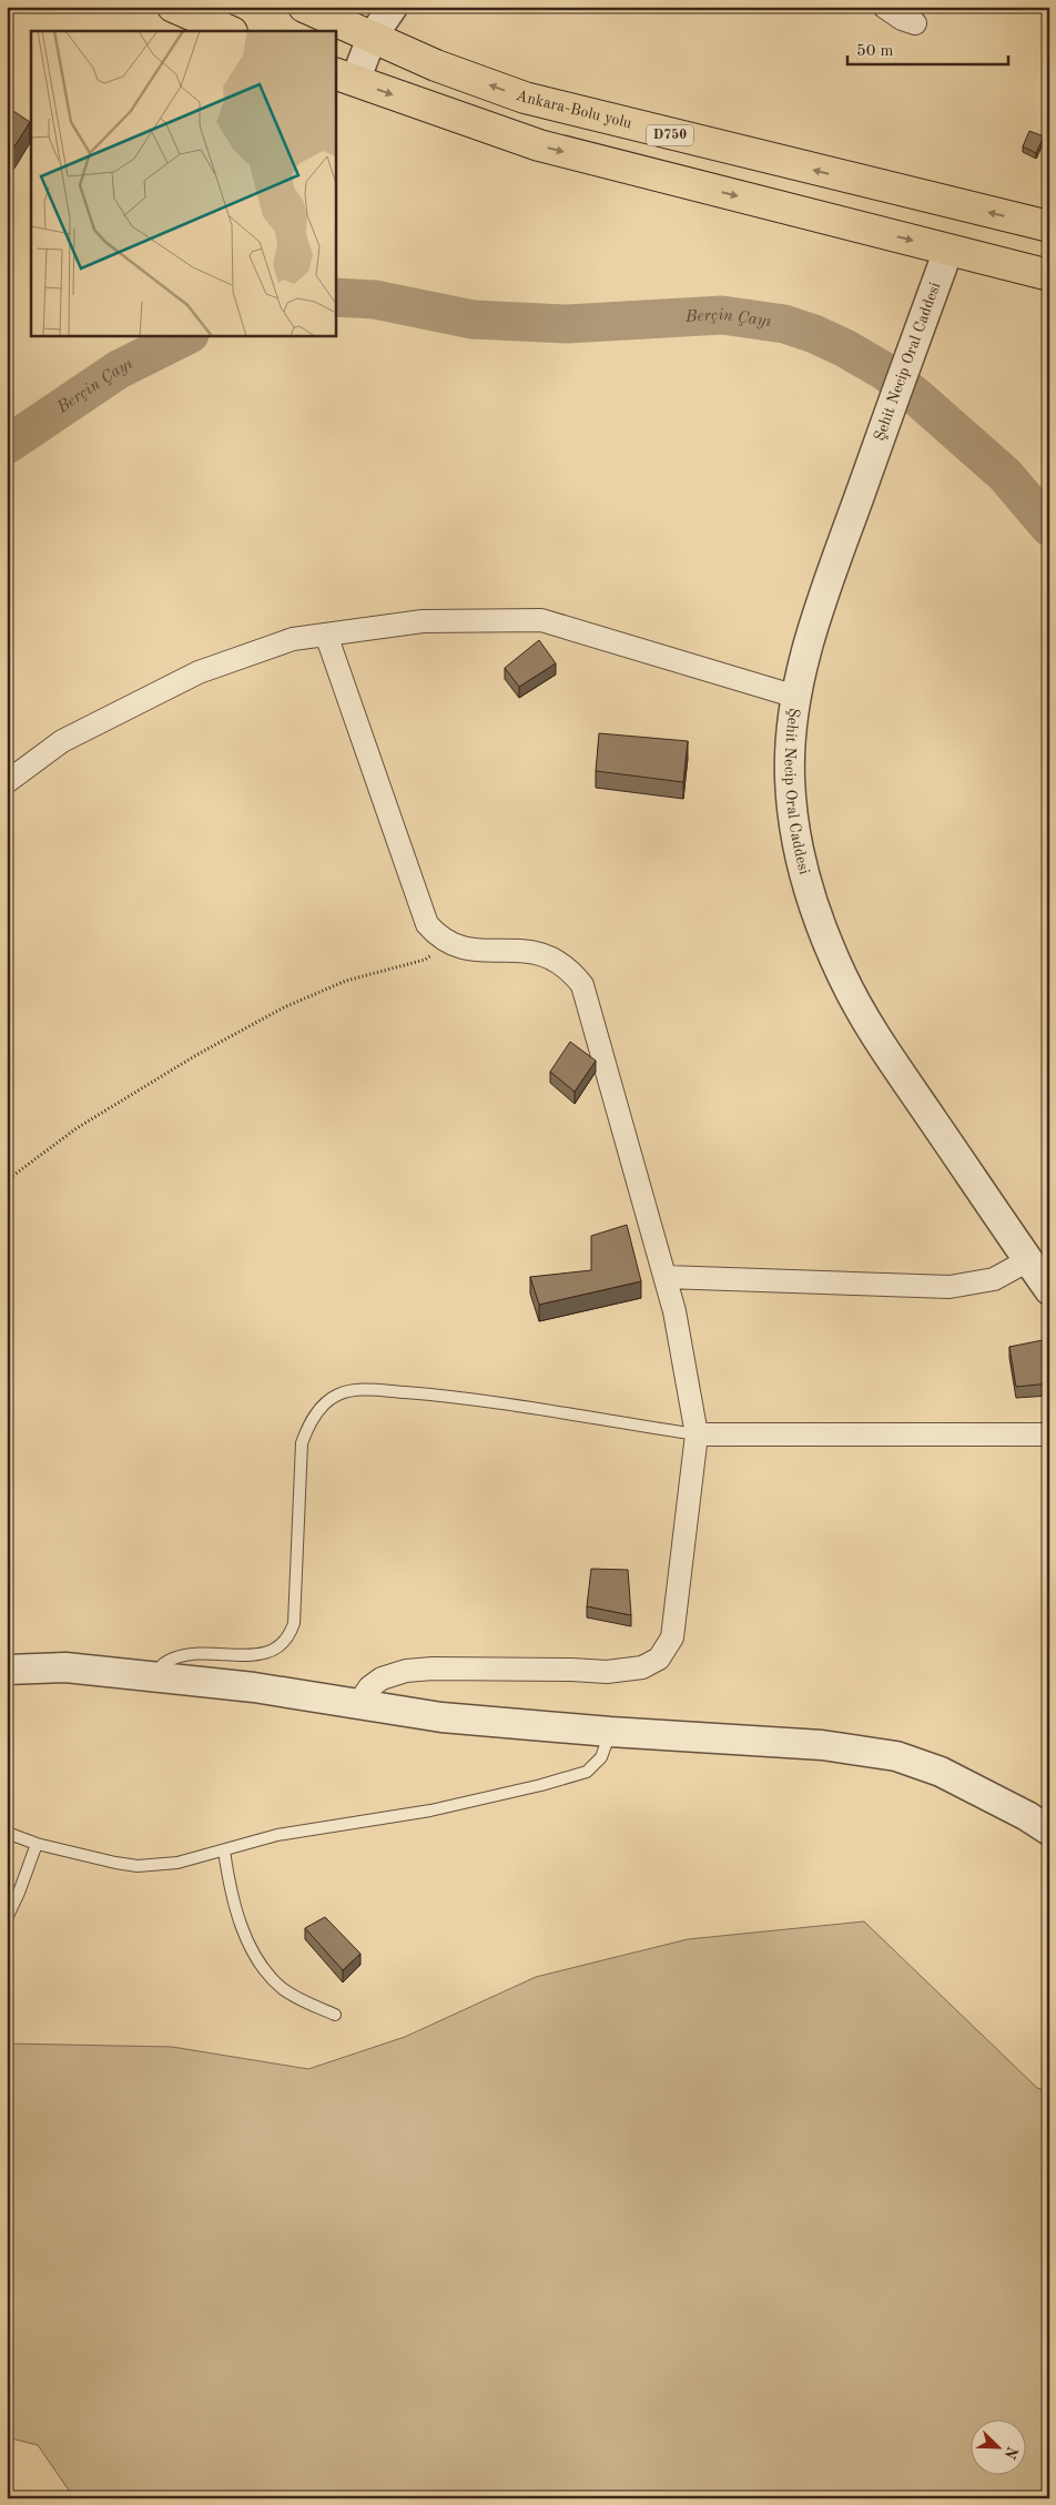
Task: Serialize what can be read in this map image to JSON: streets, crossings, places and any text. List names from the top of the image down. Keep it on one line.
{"streets":{"highway":["Ankara-Bolu yolu","D750"],"street":["Şehit Necip Oral Caddesi"]},"water":["Berçin Çayı"],"scale_bar":"50 m","north":"bottom right"}
